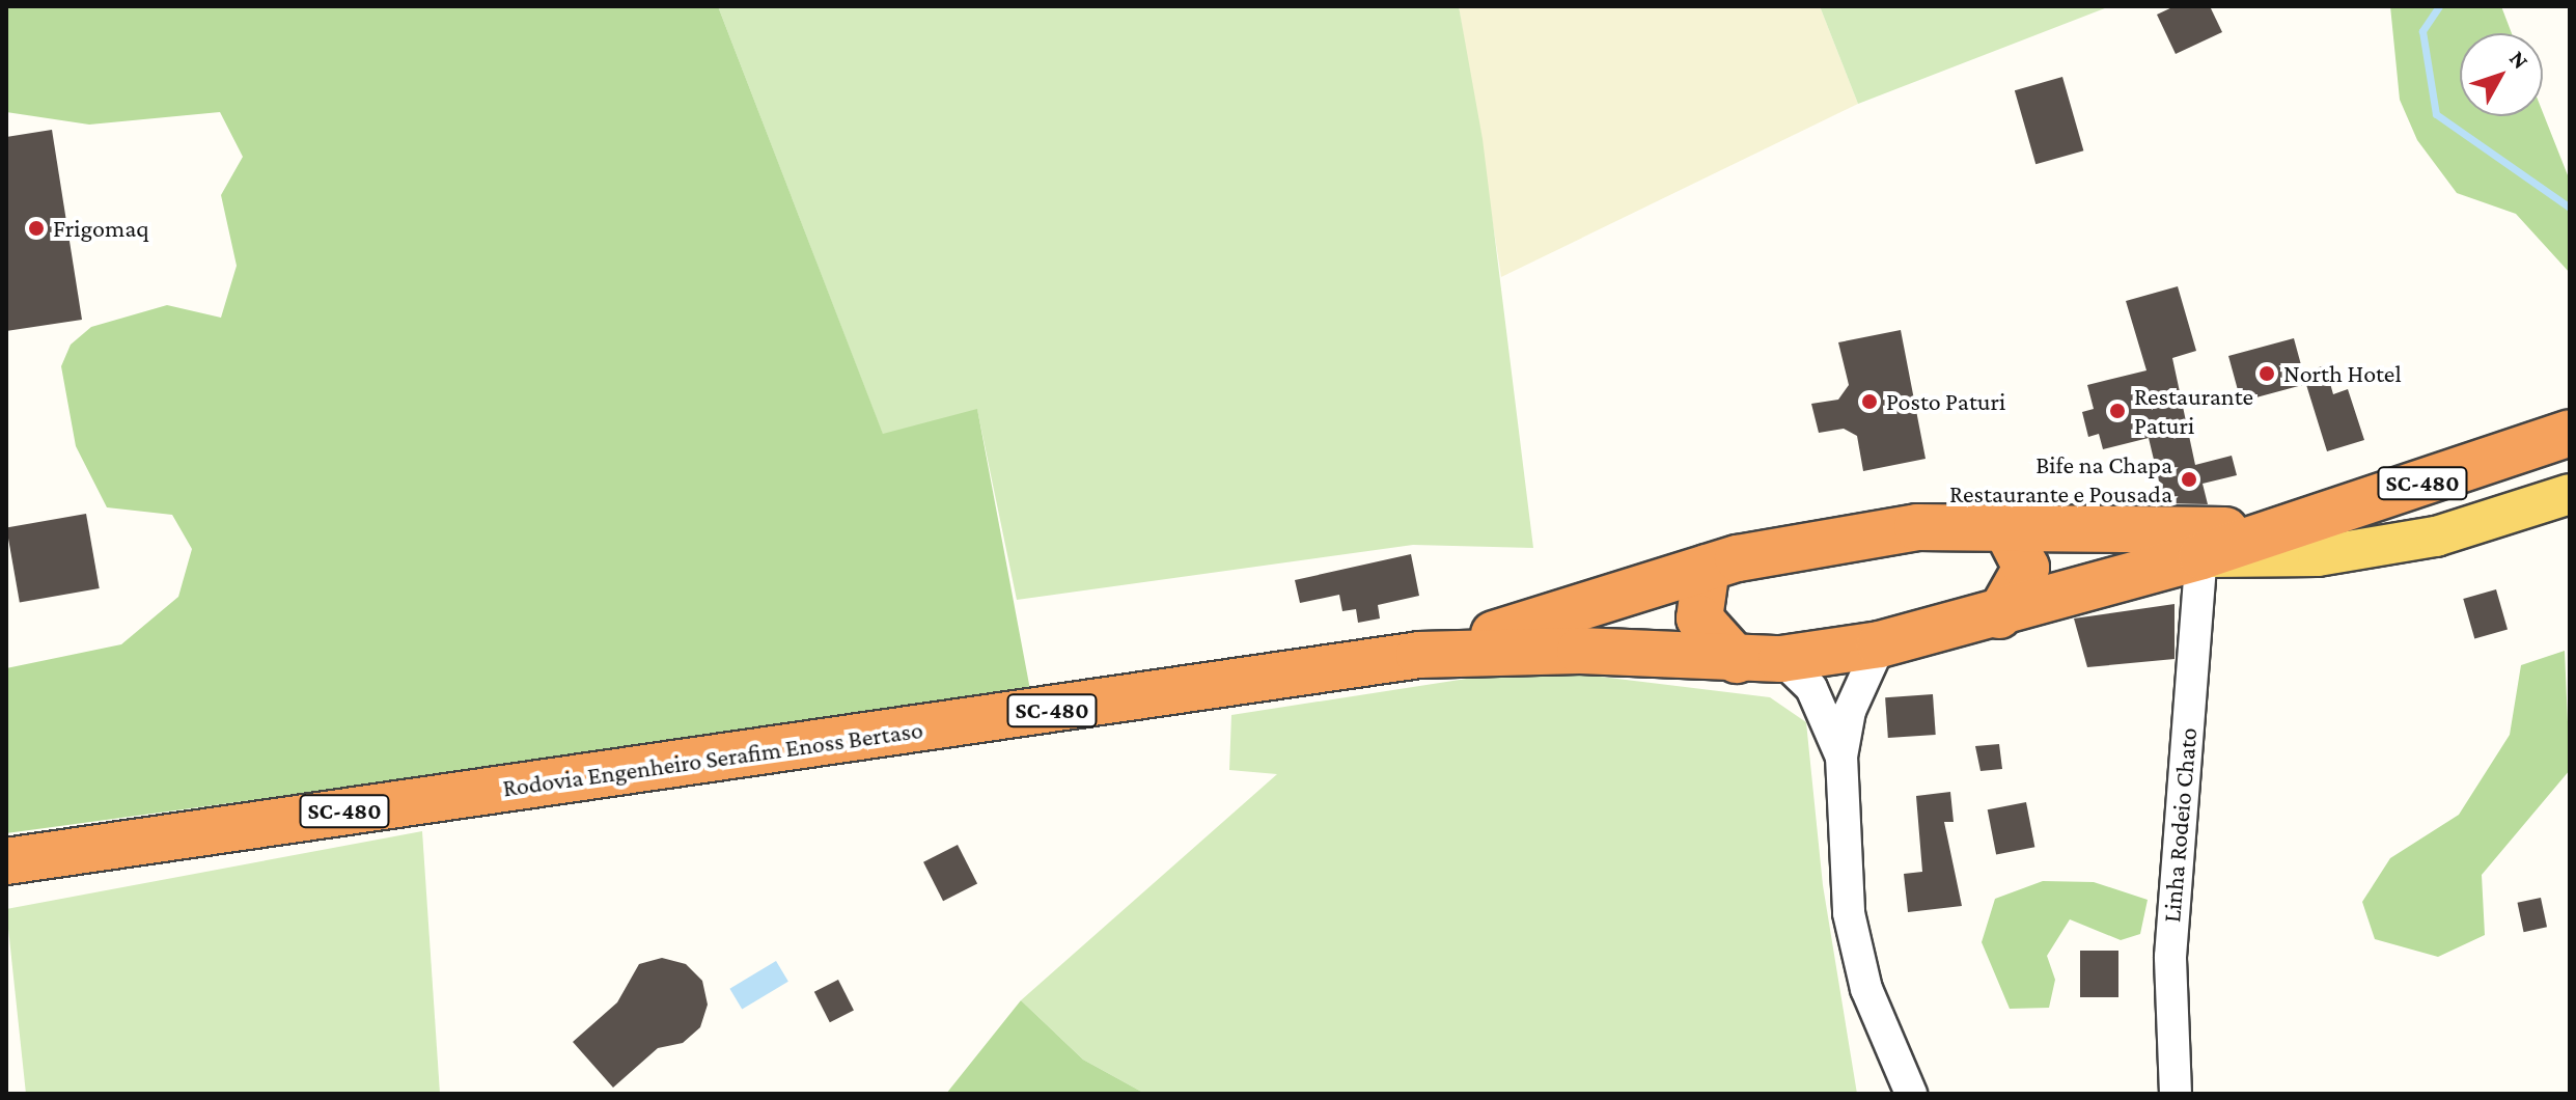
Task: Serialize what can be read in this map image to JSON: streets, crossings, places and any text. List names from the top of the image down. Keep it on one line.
{"streets":{"highway":["SC-480","Rodovia Engenheiro Serafim Enoss Bertaso"],"street":["Linha Rodeio Chato"]},"crossings":[["Rodovia Engenheiro Serafim Enoss Bertaso","Linha Rodeio Chato"]],"places":["Frigomaq","North Hotel","Posto Paturi","Restaurante Paturi","Bife na Chapa Restaurante e Pousada"],"north":"top right"}
